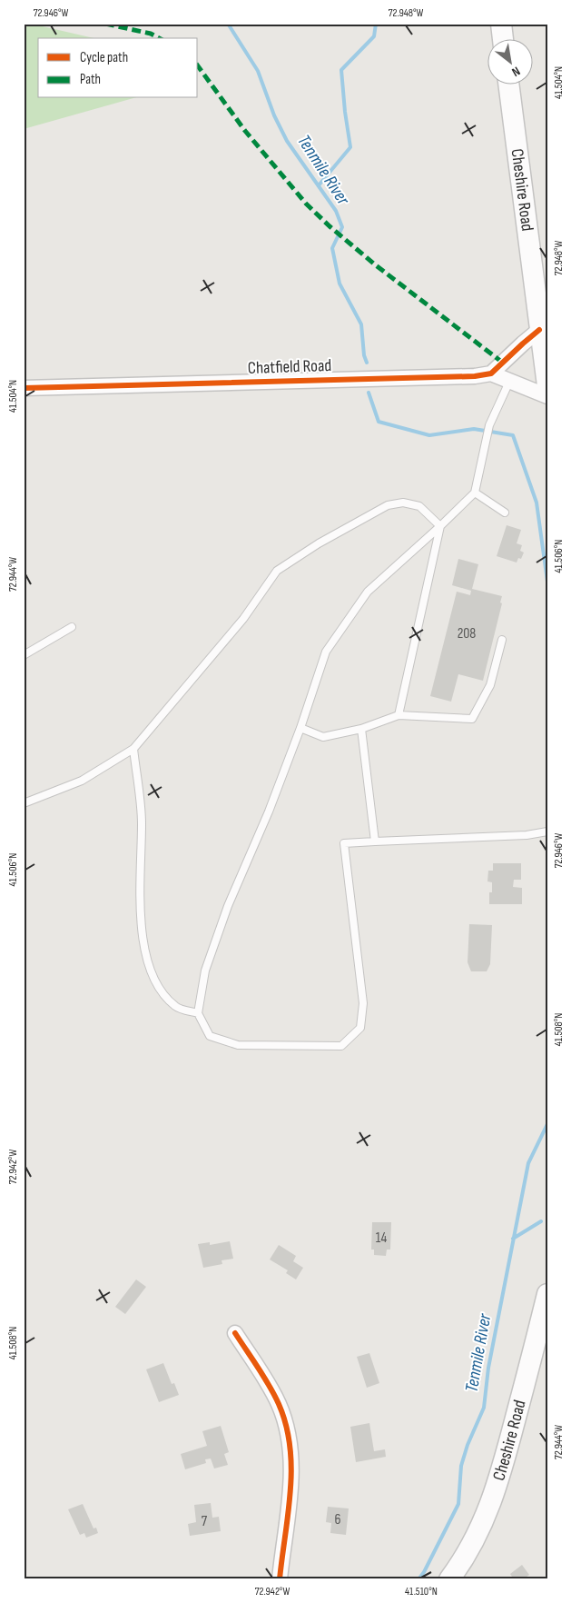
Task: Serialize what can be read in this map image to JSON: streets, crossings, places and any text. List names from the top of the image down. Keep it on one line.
{"streets":{"main road":["Cheshire Road"],"street":["Chatfield Road"]},"water":["Tenmile River"],"house_numbers":["208","14","6","7"],"legend":["Cycle path","Path"],"north":"bottom right","coordinates":["72.946°W","72.948°W","41.504°N","41.506°N","72.944°W","41.508°N","72.942°W","41.510°N"]}
